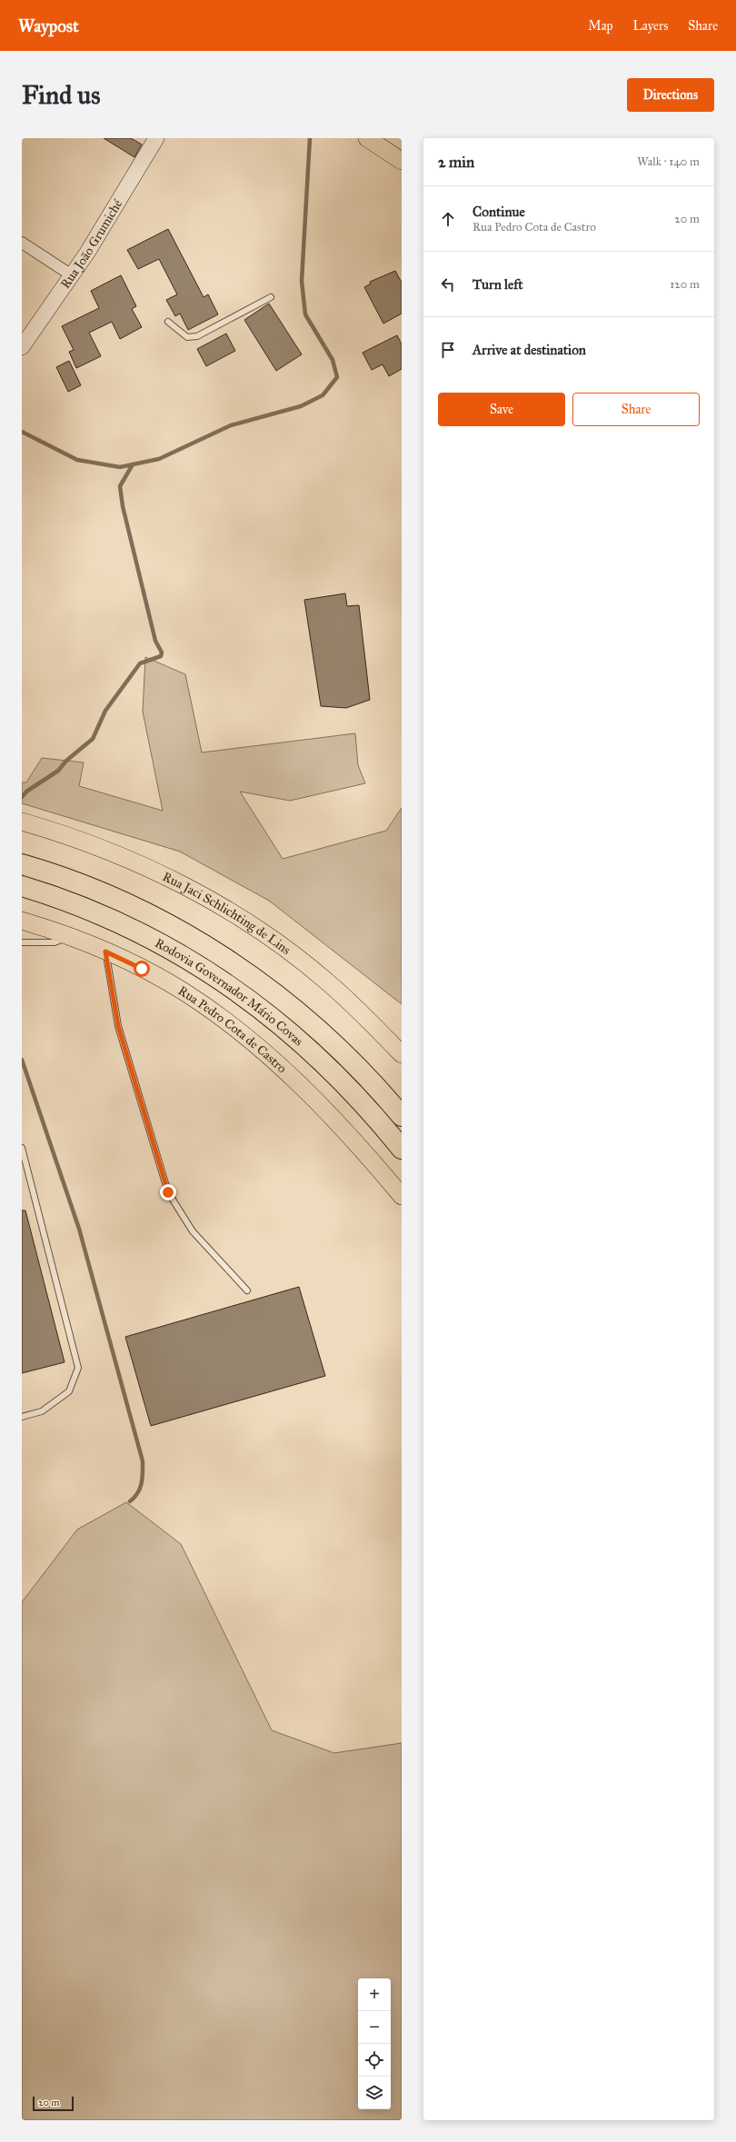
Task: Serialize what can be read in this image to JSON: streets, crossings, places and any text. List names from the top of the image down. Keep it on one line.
{"streets":{"highway":["Rodovia Governador Mário Covas"],"main road":["Rua João Grumiché","Rua Jaci Schlichting de Lins","Rua Pedro Cota de Castro"]},"scale_bar":"20 m","page":{"header":"Waypost","nav":["Map","Layers","Share"],"buttons":["Directions",["Save","Share"]],"title":"Find us","heading":["2 min","Walk · 140 m"],"list":[["Continue","Rua Pedro Cota de Castro","20 m"],["Turn left","120 m"],"Arrive at destination"],"map_buttons":["+","−"],"scale":"20 m"}}
